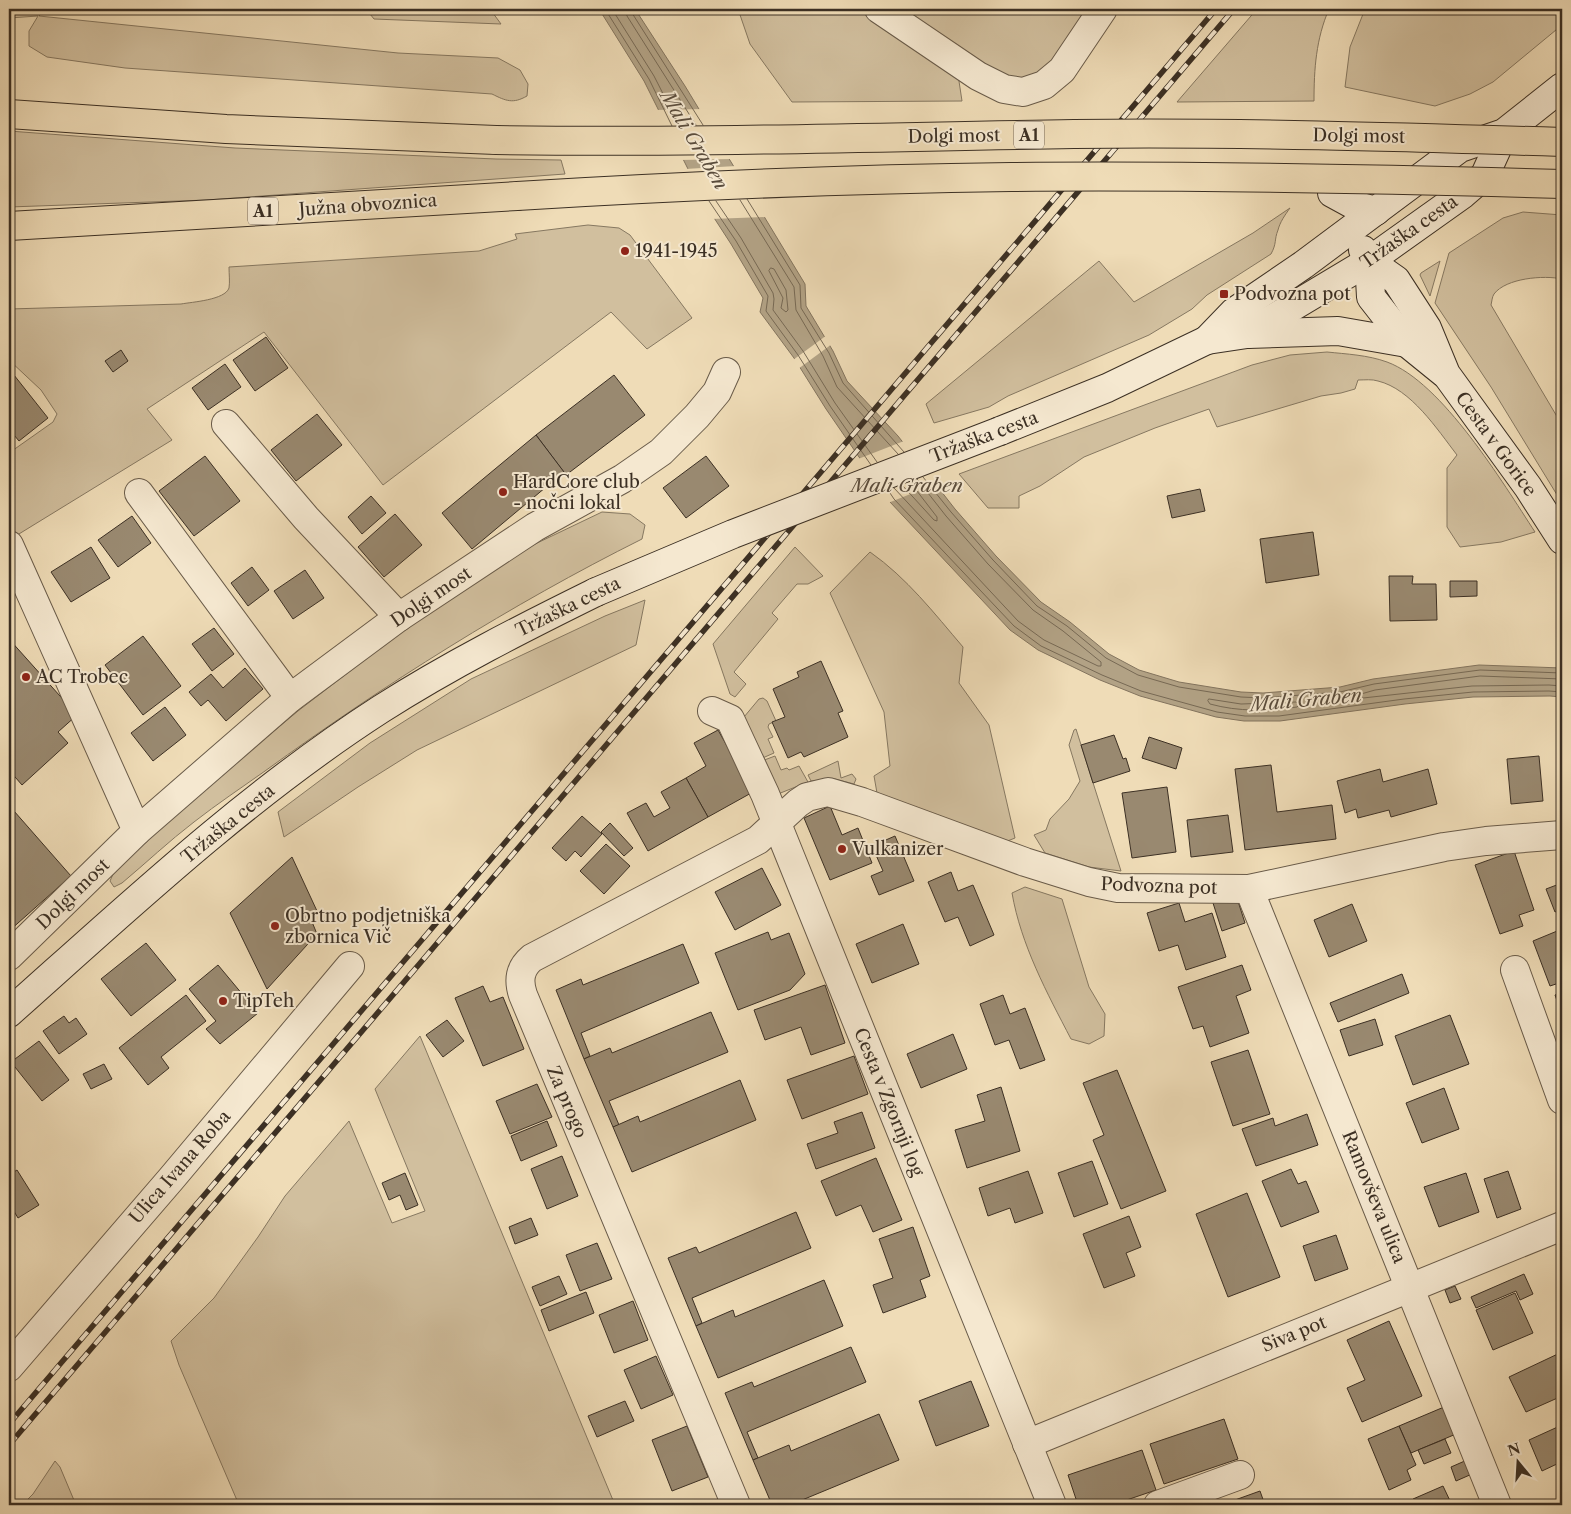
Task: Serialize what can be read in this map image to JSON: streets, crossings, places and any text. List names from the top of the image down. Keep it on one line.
{"streets":{"highway":["A1","Dolgi most","Južna obvoznica"],"street":["Tržaška cesta","Cesta v Gorice","Podvozna pot","Za progo","Cesta v Zgornji log","Ulica Ivana Roba","Ramovševa ulica","Siva pot"]},"crossings":[["Tržaška cesta","Cesta v Gorice"],["Podvozna pot","Za progo"],["Podvozna pot","Cesta v Zgornji log"],["Podvozna pot","Ramovševa ulica"],["Za progo","Cesta v Zgornji log"],["Cesta v Zgornji log","Siva pot"],["Ramovševa ulica","Siva pot"]],"water":["Mali Graben"],"places":{"other":["1941-1945","HardCore club - nočni lokal","AC Trobec","Vulkanizer","Obrtno podjetniška zbornica Vič","TipTeh"],"transit":["Podvozna pot"]},"north":"top"}
